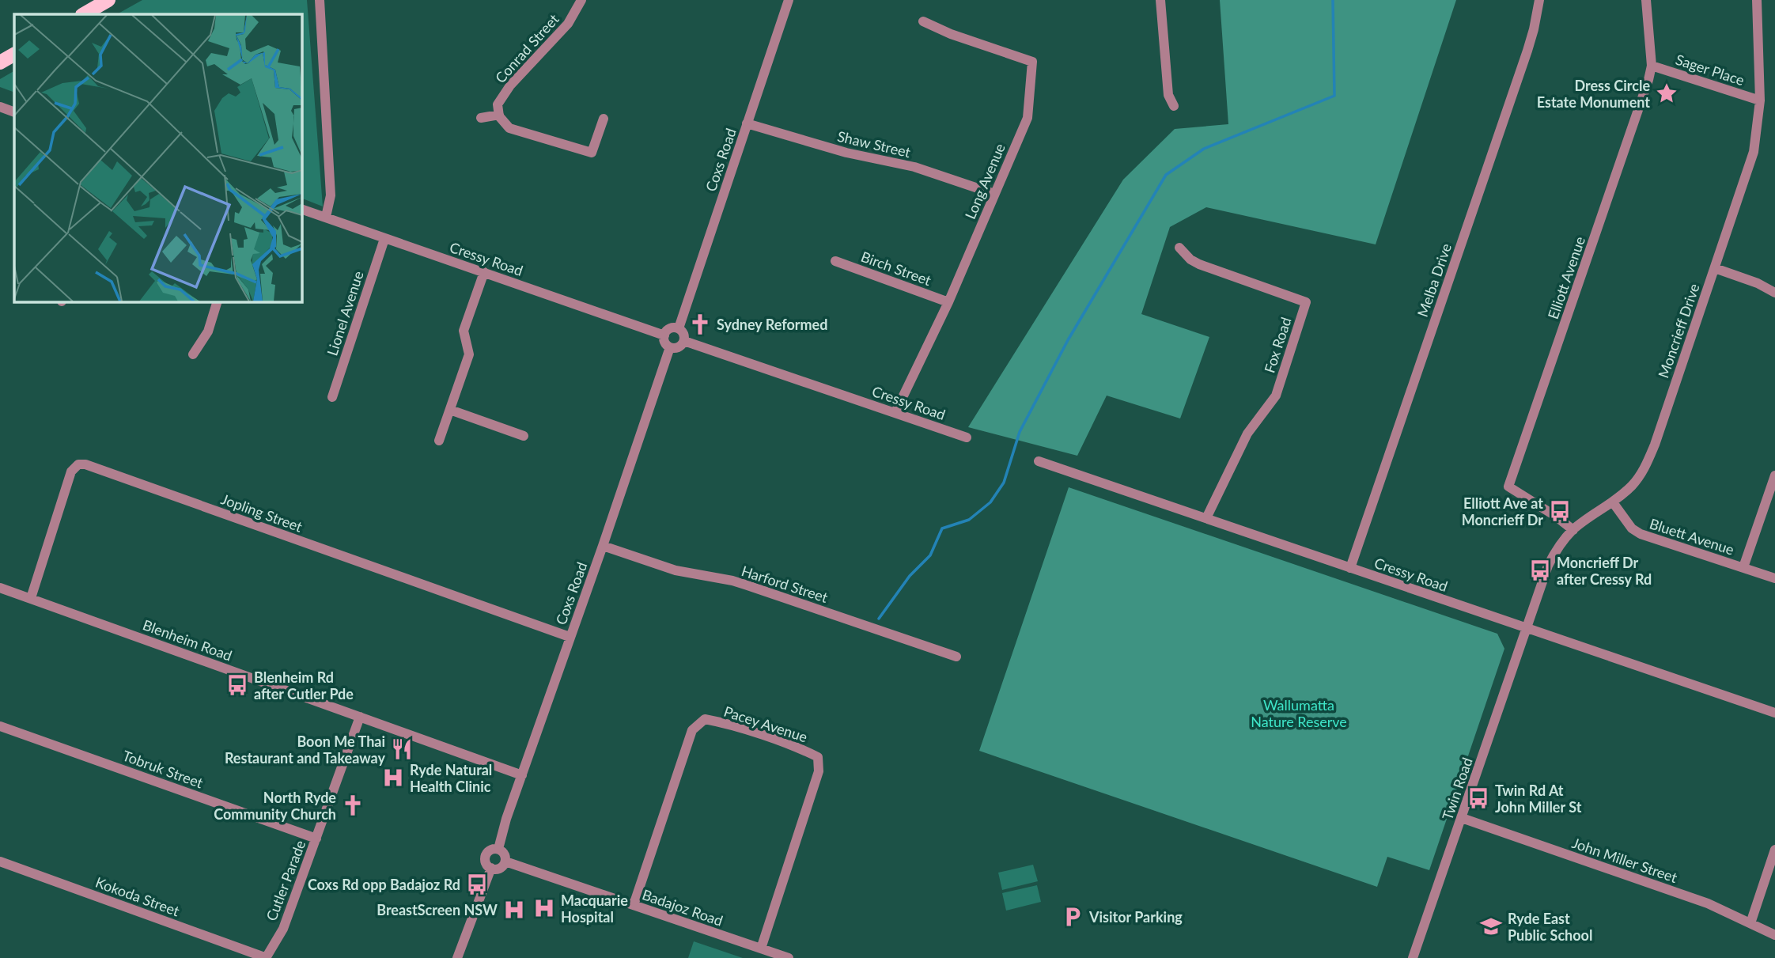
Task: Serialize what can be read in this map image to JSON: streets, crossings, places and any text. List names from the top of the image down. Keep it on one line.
{"streets":{"street":["Conrad Street","Sager Place","Shaw Street","Coxs Road","Long Avenue","Cressy Road","Birch Street","Elliott Avenue","Melba Drive","Lionel Avenue","Moncrieff Drive","Fox Road","Jopling Street","Bluett Avenue","Harford Street","Blenheim Road","Pacey Avenue","Tobruk Street","Twin Road","John Miller Street","Cutler Parade","Kokoda Street","Badajoz Road"]},"crossings":[["Sager Place","Elliott Avenue"],["Sager Place","Moncrieff Drive"],["Shaw Street","Coxs Road"],["Shaw Street","Long Avenue"],["Coxs Road","Cressy Road"],["Coxs Road","Jopling Street"],["Coxs Road","Harford Street"],["Coxs Road","Blenheim Road"],["Coxs Road","Badajoz Road"],["Long Avenue","Cressy Road"],["Long Avenue","Birch Street"],["Cressy Road","Melba Drive"],["Cressy Road","Lionel Avenue"],["Cressy Road","Moncrieff Drive"],["Cressy Road","Fox Road"],["Cressy Road","Twin Road"],["Elliott Avenue","Moncrieff Drive"],["Moncrieff Drive","Bluett Avenue"],["Moncrieff Drive","Twin Road"],["Jopling Street","Blenheim Road"],["Blenheim Road","Cutler Parade"],["Pacey Avenue","Badajoz Road"],["Tobruk Street","Cutler Parade"],["Twin Road","John Miller Street"],["Cutler Parade","Kokoda Street"]],"parks":["Wallumatta Nature Reserve"],"places":{"place":["Dress Circle Estate Monument"],"church":["Sydney Reformed","North Ryde Community Church"],"bus stop":["Elliott Ave at Moncrieff Dr","Moncrieff Dr after Cressy Rd","Blenheim Rd after Cutler Pde","Twin Rd At John Miller St","Coxs Rd opp Badajoz Rd"],"restaurant":["Boon Me Thai Restaurant and Takeaway"],"hospital":["Ryde Natural Health Clinic","Macquarie Hospital","BreastScreen NSW"],"parking":["Visitor Parking"],"school or university":["Ryde East Public School"]}}
